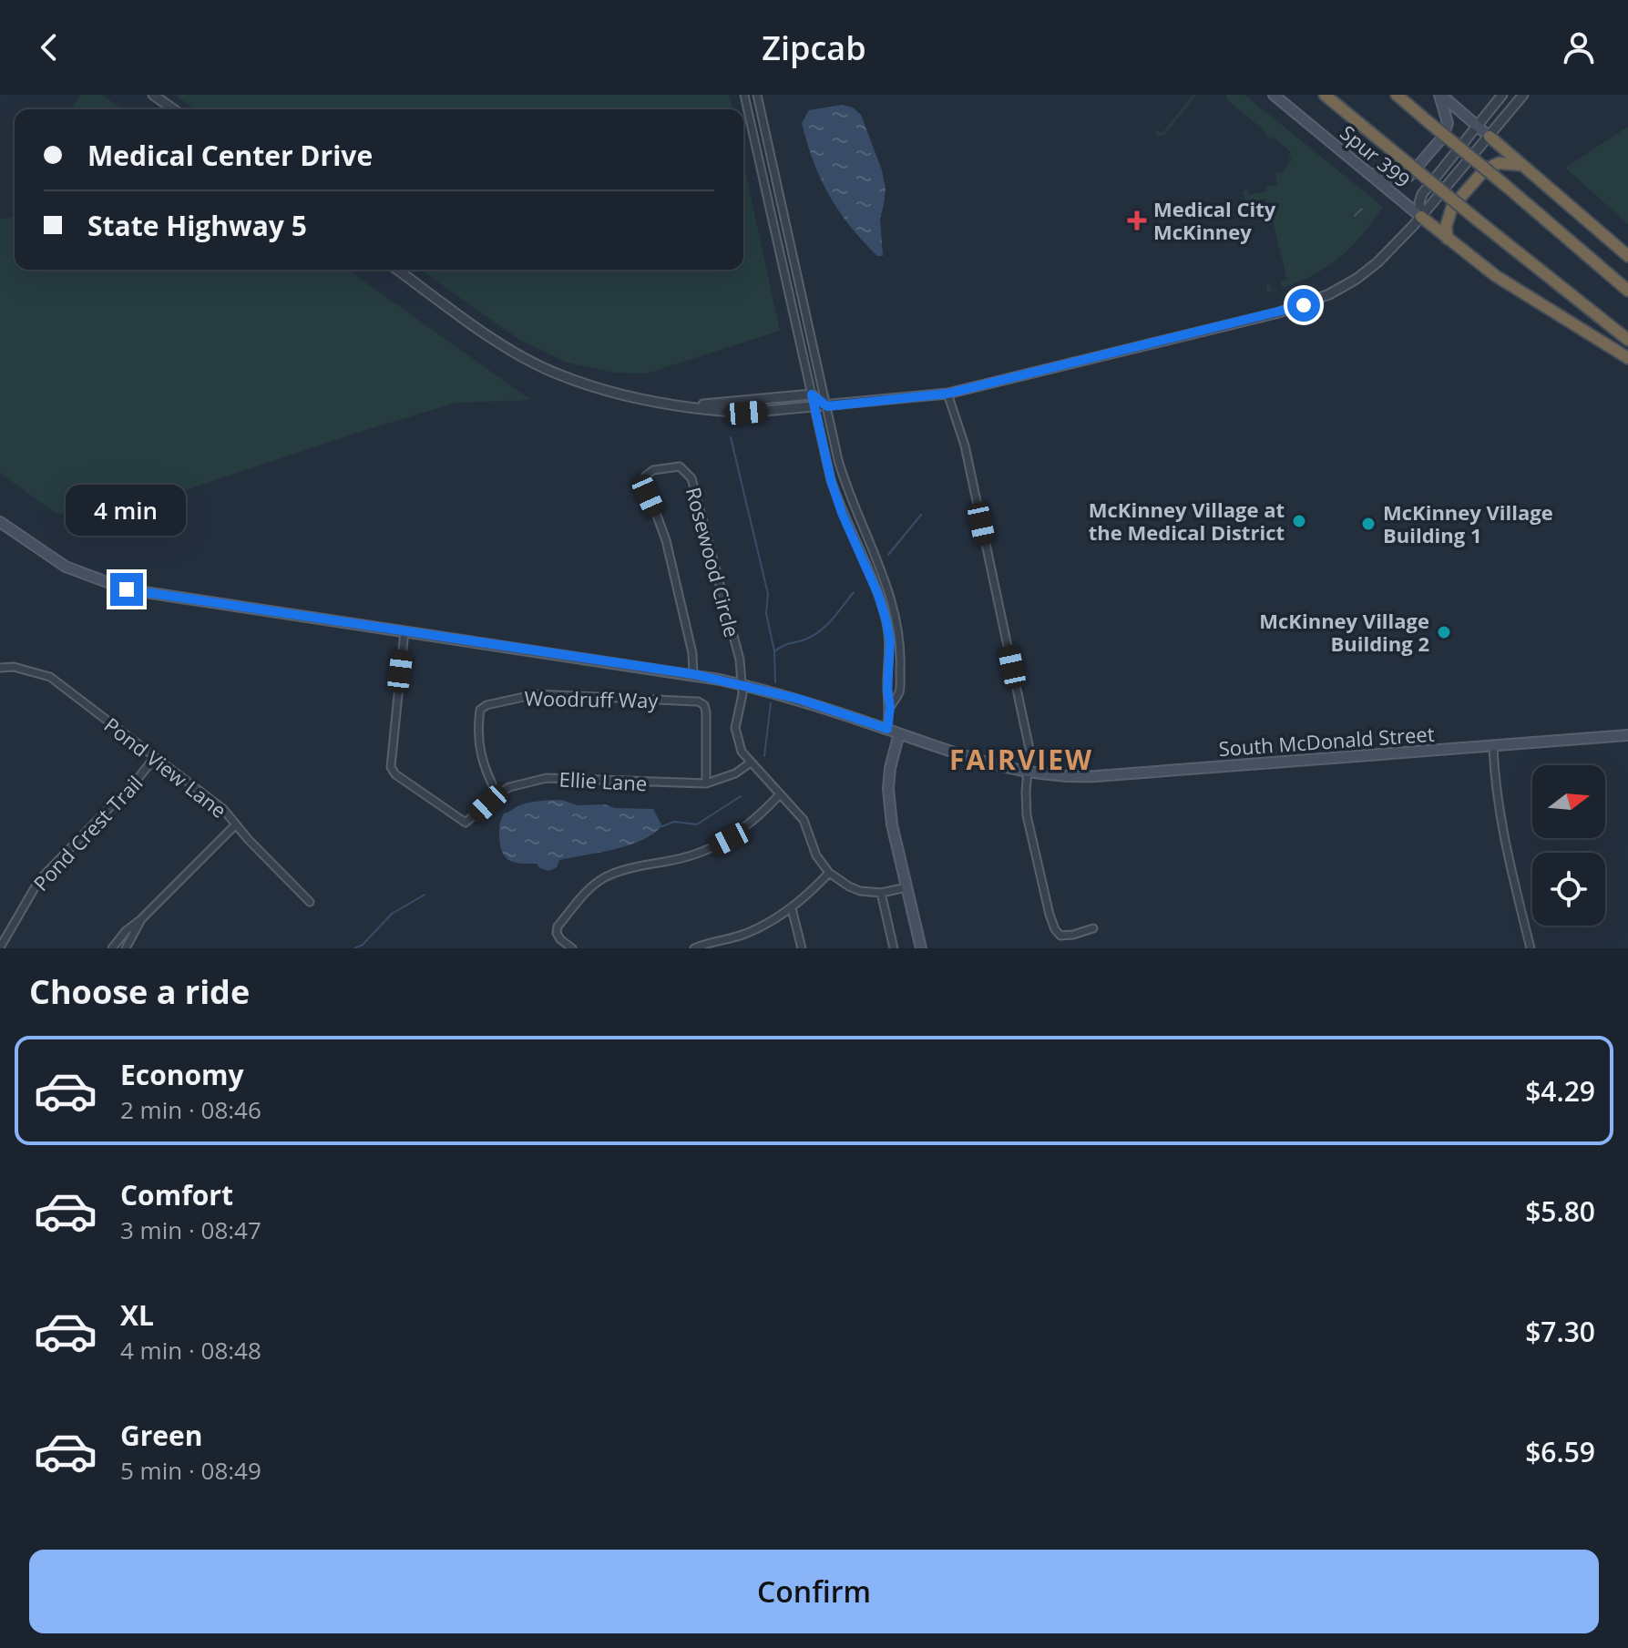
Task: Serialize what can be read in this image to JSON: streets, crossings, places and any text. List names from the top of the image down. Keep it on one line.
{"streets":{"main road":["Spur 399","South McDonald Street"],"street":["Rosewood Circle","Woodruff Way","Pond View Lane","Ellie Lane","Pond Crest Trail"]},"crossings":[["Rosewood Circle","South McDonald Street"],["Woodruff Way","Ellie Lane"],["South McDonald Street","Ellie Lane"],["Pond View Lane","Pond Crest Trail"]],"districts":["FAIRVIEW"],"places":{"health":["Medical City McKinney"],"other":["McKinney Village at the Medical District","McKinney Village Building 1","McKinney Village Building 2"]},"north":"right","page":{"header":"Zipcab","banner":["Medical Center Drive","State Highway 5"],"bubble":"4 min","heading":"Choose a ride","list":[{"name":"Economy","note":"2 min · 08:46","value":"$4.29"},{"name":"Comfort","note":"3 min · 08:47","value":"$5.80"},{"name":"XL","note":"4 min · 08:48","value":"$7.30"},{"name":"Green","note":"5 min · 08:49","value":"$6.59"}],"buttons":"Confirm"}}
